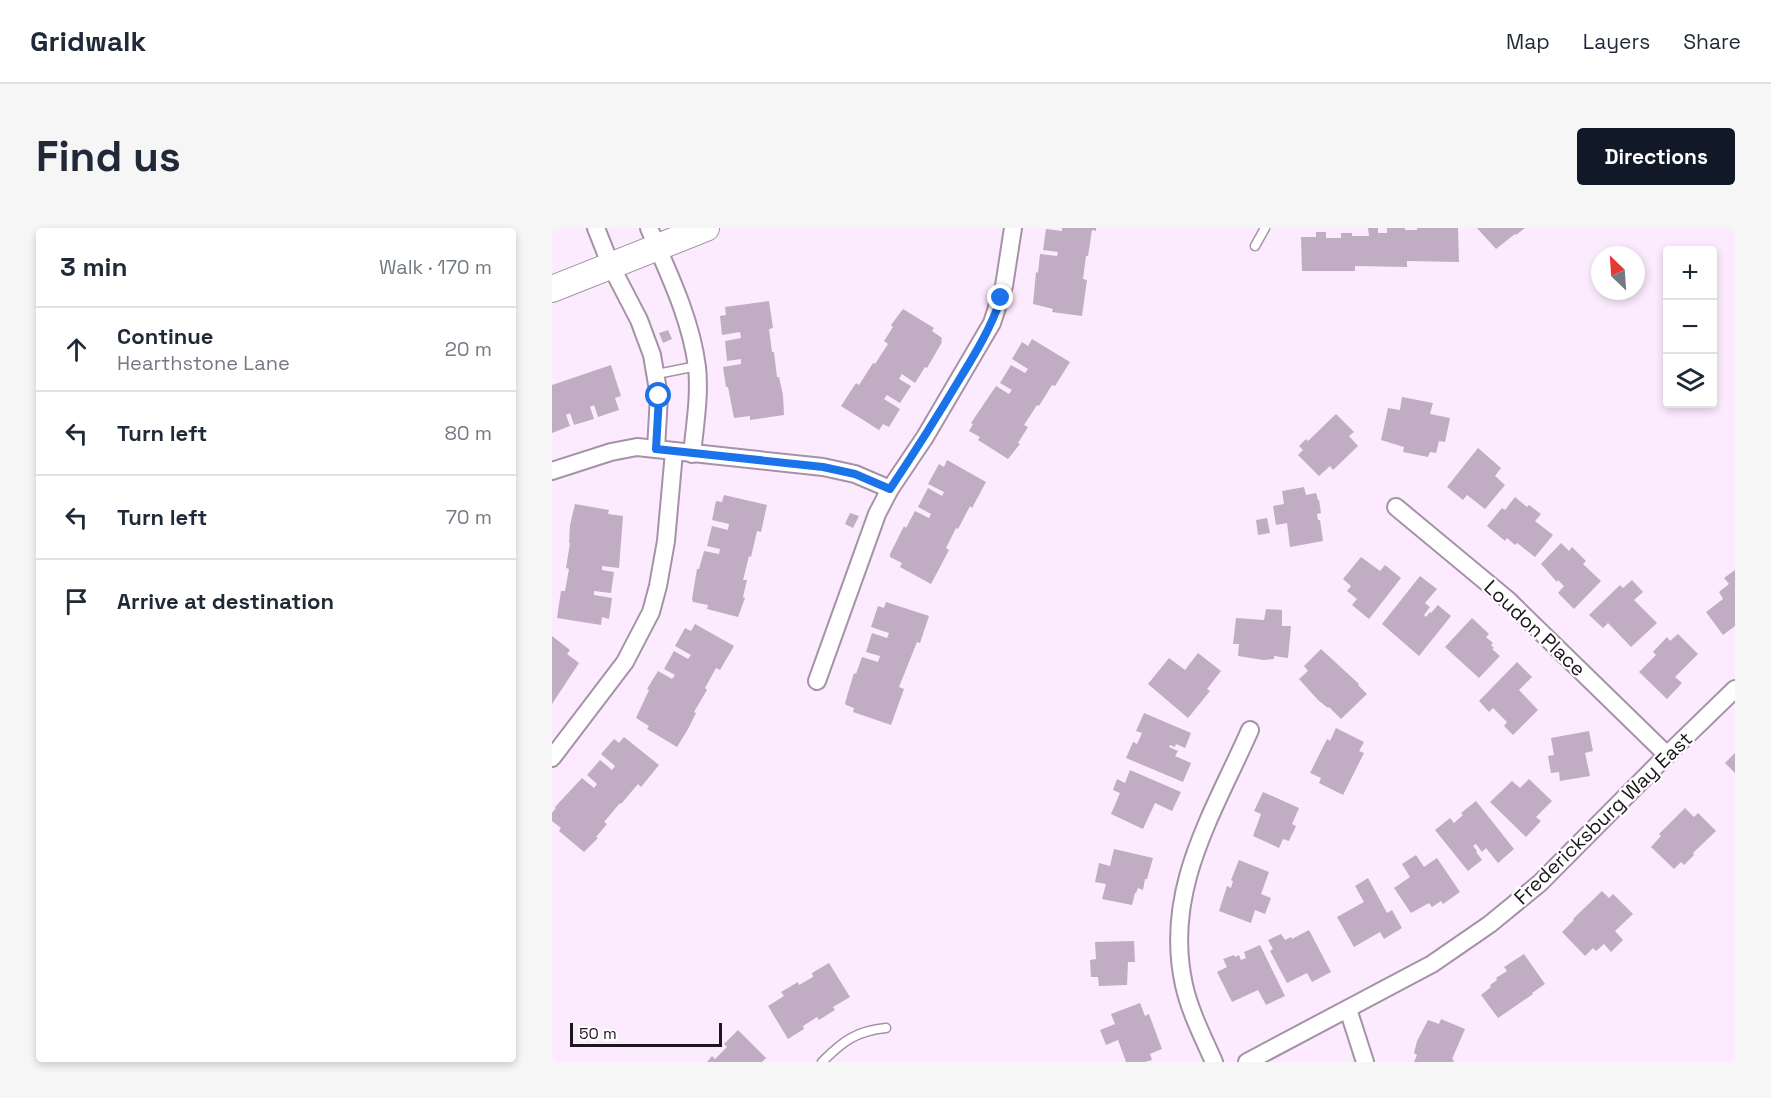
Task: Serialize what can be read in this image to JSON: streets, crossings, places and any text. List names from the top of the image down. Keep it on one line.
{"streets":{"street":["Loudon Place","Fredericksburg Way East"]},"crossings":[["Loudon Place","Fredericksburg Way East"]],"scale_bar":"50 m","north":"top left","page":{"header":"Gridwalk","nav":["Map","Layers","Share"],"buttons":"Directions","title":"Find us","heading":["3 min","Walk · 170 m"],"map_buttons":["+","−"],"list":[["Continue","Hearthstone Lane","20 m"],["Turn left","80 m"],["Turn left","70 m"],"Arrive at destination"],"scale":"50 m"}}
